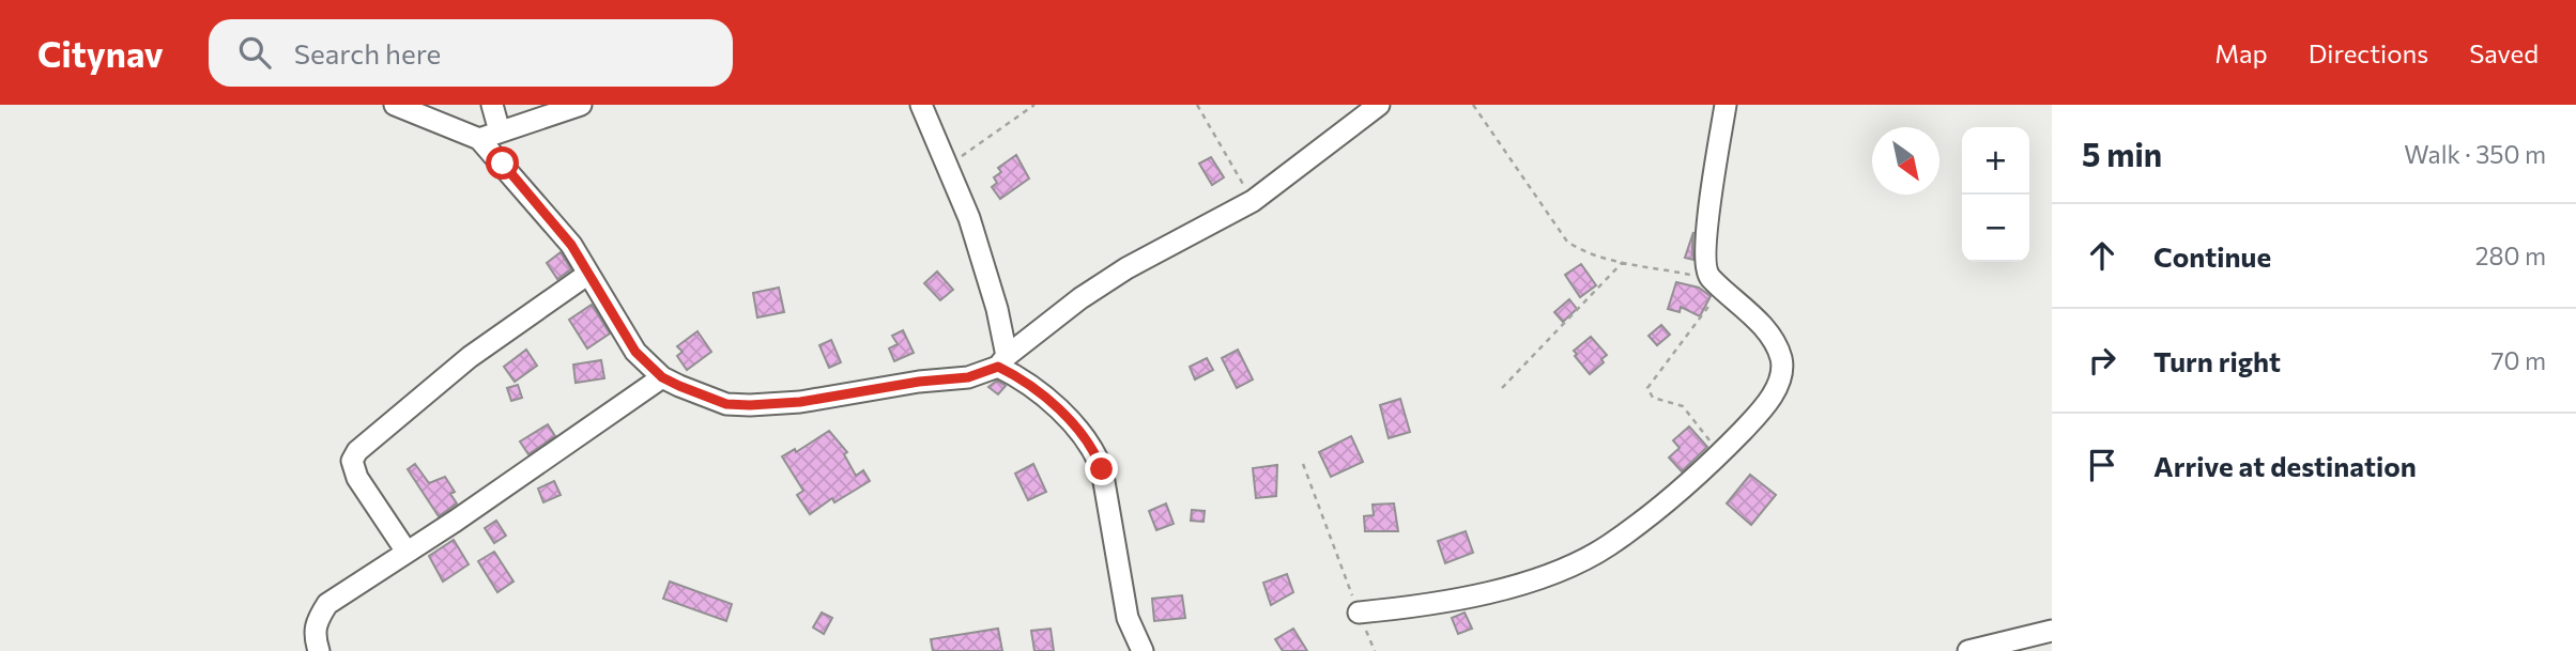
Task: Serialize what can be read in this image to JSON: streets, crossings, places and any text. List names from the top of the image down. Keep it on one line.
{"north":"bottom right","page":{"header":"Citynav","search":"Search here","nav":["Map","Directions","Saved"],"heading":["5 min","Walk · 350 m"],"map_buttons":["+","−"],"list":[["Continue","280 m"],["Turn right","70 m"],"Arrive at destination"]}}
